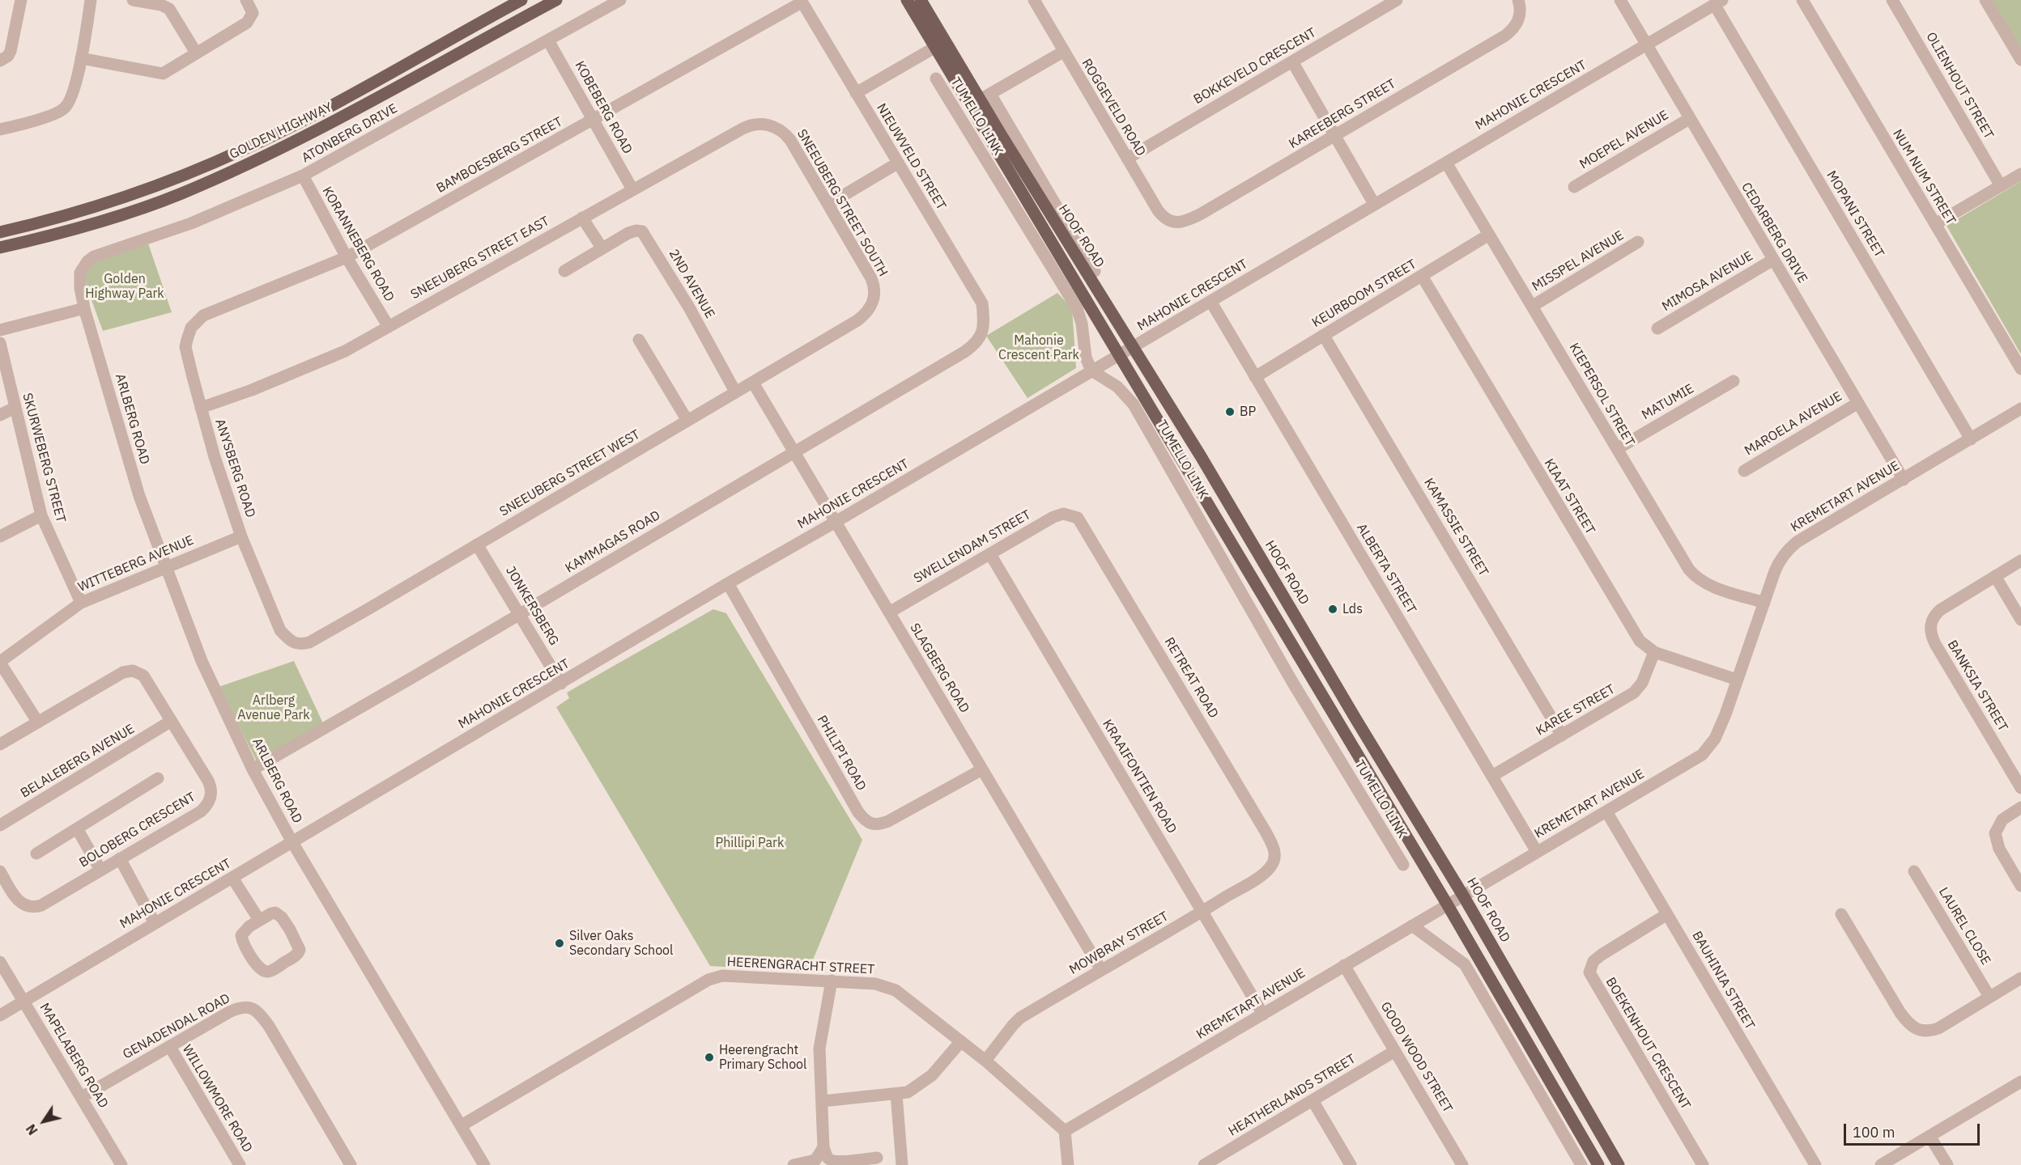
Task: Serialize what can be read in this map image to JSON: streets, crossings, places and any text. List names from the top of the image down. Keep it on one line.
{"streets":{"main road":["GOLDEN HIGHWAY","HOOF ROAD"],"street":["BOKKEVELD CRESCENT","OLIENHOUT STREET","MAHONIE CRESCENT","KOBEBERG ROAD","ROGGEVELD ROAD","KAREEBERG STREET","TUMELLO LINK","ATONBERG DRIVE","MOEPEL AVENUE","BAMBOESBERG STREET","NIEUWVELD STREET","NUM NUM STREET","SNEEUBERG STREET SOUTH","MOPANI STREET","CEDARBERG DRIVE","KORANNEBERG ROAD","SNEEUBERG STREET EAST","MISSPEL AVENUE","MIMOSA AVENUE","2ND AVENUE","KEURBOOM STREET","KIEPERSOL STREET","MATUMIE","ARLBERG ROAD","MAROELA AVENUE","SKURWEBERG STREET","ANYSBERG ROAD","SNEEUBERG STREET WEST","KIAAT STREET","KREMETART AVENUE","KAMASSIE STREET","KAMMAGAS ROAD","SWELLENDAM STREET","WITTEBERG AVENUE","ALBERTA STREET","JONKERSBERG","SLAGBERG ROAD","RETREAT ROAD","BANKSIA STREET","KAREE STREET","PHILIPI ROAD","BELALEBERG AVENUE","KRAAIFONTIEN ROAD","BOLOBERG CRESCENT","LAUREL CLOSE","MOWBRAY STREET","HEERENGRACHT STREET","BAUHINIA STREET","GENADENDAL ROAD","BOEKENHOUT CRESCENT","MAPELABERG ROAD","GOOD WOOD STREET","HEATHERLANDS STREET","WILLOWMORE ROAD"]},"crossings":[["BOKKEVELD CRESCENT","ROGGEVELD ROAD"],["MAHONIE CRESCENT","TUMELLO LINK"],["MAHONIE CRESCENT","MOPANI STREET"],["MAHONIE CRESCENT","CEDARBERG DRIVE"],["MAHONIE CRESCENT","HOOF ROAD"],["MAHONIE CRESCENT","KIEPERSOL STREET"],["MAHONIE CRESCENT","ARLBERG ROAD"],["MAHONIE CRESCENT","ALBERTA STREET"],["MAHONIE CRESCENT","JONKERSBERG"],["MAHONIE CRESCENT","SLAGBERG ROAD"],["MAHONIE CRESCENT","PHILIPI ROAD"],["MAHONIE CRESCENT","MAPELABERG ROAD"],["KOBEBERG ROAD","ATONBERG DRIVE"],["KOBEBERG ROAD","BAMBOESBERG STREET"],["KOBEBERG ROAD","SNEEUBERG STREET EAST"],["ROGGEVELD ROAD","KAREEBERG STREET"],["TUMELLO LINK","HOOF ROAD"],["ATONBERG DRIVE","KORANNEBERG ROAD"],["ATONBERG DRIVE","ARLBERG ROAD"],["MOEPEL AVENUE","CEDARBERG DRIVE"],["BAMBOESBERG STREET","NIEUWVELD STREET"],["BAMBOESBERG STREET","KORANNEBERG ROAD"],["BAMBOESBERG STREET","ANYSBERG ROAD"],["NIEUWVELD STREET","KAMMAGAS ROAD"],["SNEEUBERG STREET SOUTH","SNEEUBERG STREET EAST"],["SNEEUBERG STREET SOUTH","SNEEUBERG STREET WEST"],["MOPANI STREET","KREMETART AVENUE"],["CEDARBERG DRIVE","MIMOSA AVENUE"],["CEDARBERG DRIVE","MAROELA AVENUE"],["CEDARBERG DRIVE","KREMETART AVENUE"],["HOOF ROAD","KREMETART AVENUE"],["KORANNEBERG ROAD","SNEEUBERG STREET EAST"],["SNEEUBERG STREET EAST","ANYSBERG ROAD"],["MISSPEL AVENUE","KIEPERSOL STREET"],["2ND AVENUE","SNEEUBERG STREET WEST"],["KEURBOOM STREET","KIEPERSOL STREET"],["KEURBOOM STREET","KIAAT STREET"],["KEURBOOM STREET","KAMASSIE STREET"],["KEURBOOM STREET","ALBERTA STREET"],["KIEPERSOL STREET","MATUMIE"],["KIEPERSOL STREET","KREMETART AVENUE"],["ARLBERG ROAD","KAMMAGAS ROAD"],["ARLBERG ROAD","WITTEBERG AVENUE"],["ARLBERG ROAD","HEERENGRACHT STREET"],["SKURWEBERG STREET","WITTEBERG AVENUE"],["ANYSBERG ROAD","SNEEUBERG STREET WEST"],["ANYSBERG ROAD","WITTEBERG AVENUE"],["SNEEUBERG STREET WEST","JONKERSBERG"],["SNEEUBERG STREET WEST","SLAGBERG ROAD"],["KIAAT STREET","KREMETART AVENUE"],["KIAAT STREET","KAREE STREET"],["KREMETART AVENUE","ALBERTA STREET"],["KREMETART AVENUE","KRAAIFONTIEN ROAD"],["KREMETART AVENUE","HEERENGRACHT STREET"],["KREMETART AVENUE","BAUHINIA STREET"],["KREMETART AVENUE","GOOD WOOD STREET"],["KAMASSIE STREET","KAREE STREET"],["KAMMAGAS ROAD","JONKERSBERG"],["KAMMAGAS ROAD","SLAGBERG ROAD"],["SWELLENDAM STREET","SLAGBERG ROAD"],["SWELLENDAM STREET","RETREAT ROAD"],["SWELLENDAM STREET","KRAAIFONTIEN ROAD"],["ALBERTA STREET","KAREE STREET"],["SLAGBERG ROAD","PHILIPI ROAD"],["SLAGBERG ROAD","MOWBRAY STREET"],["RETREAT ROAD","MOWBRAY STREET"],["BELALEBERG AVENUE","BOLOBERG CRESCENT"],["KRAAIFONTIEN ROAD","MOWBRAY STREET"],["MOWBRAY STREET","HEERENGRACHT STREET"],["BAUHINIA STREET","BOEKENHOUT CRESCENT"],["GENADENDAL ROAD","MAPELABERG ROAD"],["GENADENDAL ROAD","WILLOWMORE ROAD"],["GOOD WOOD STREET","HEATHERLANDS STREET"]],"parks":["Golden Highway Park","Mahonie Crescent Park","Arlberg Avenue Park","Phillipi Park"],"places":["BP","Lds","Silver Oaks Secondary School","Heerengracht Primary School"],"scale_bar":"100 m","north":"bottom left"}
